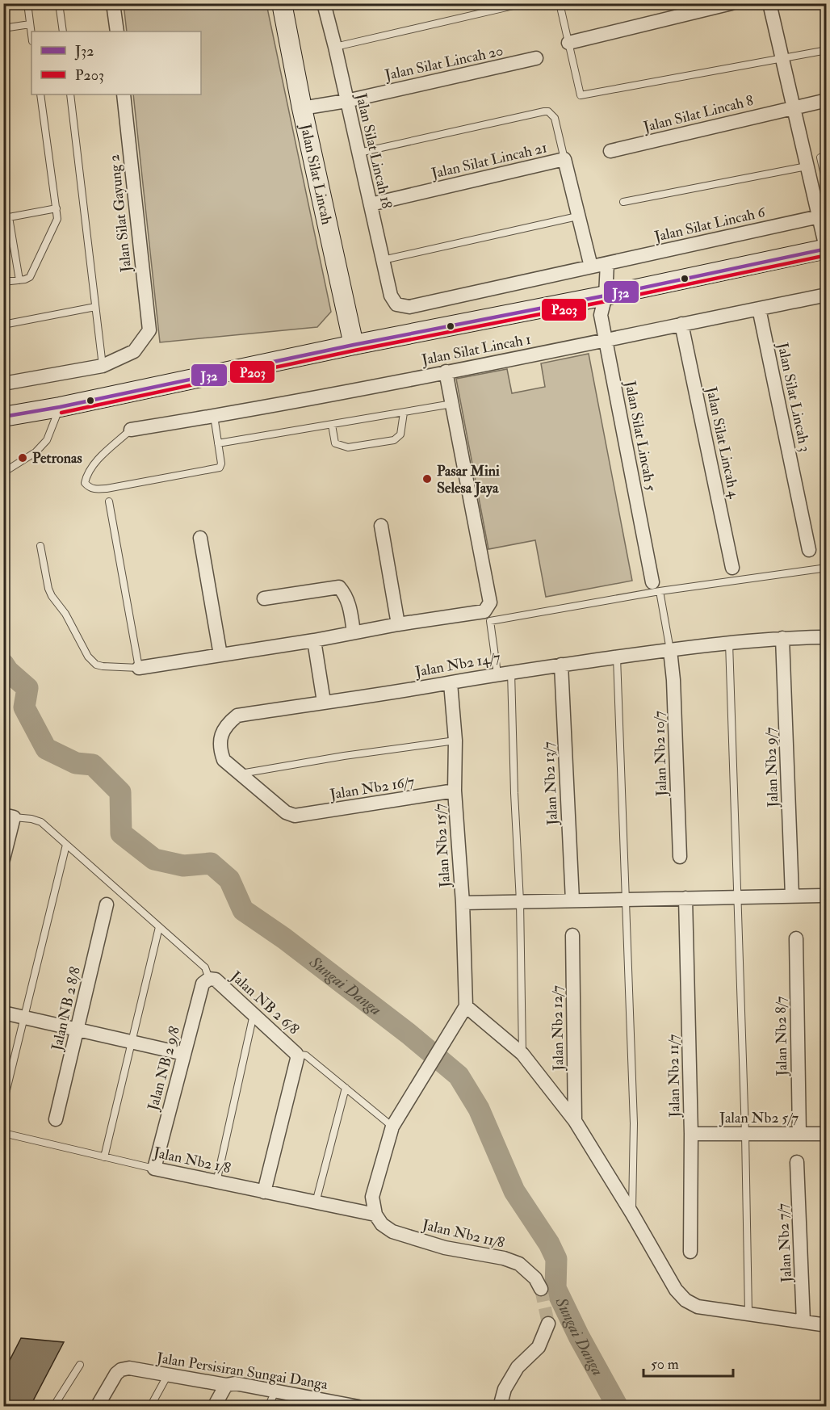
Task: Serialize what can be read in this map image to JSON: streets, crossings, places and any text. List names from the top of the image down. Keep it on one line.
{"streets":{"street":["Jalan Silat Lincah 20","Jalan Silat Lincah 8","Jalan Silat Lincah 18","Jalan Silat Lincah 21","Jalan Silat Lincah","Jalan Silat Gayung 2","Jalan Silat Lincah 6","Jalan Silat Lincah 1","Jalan Silat Lincah 3","Jalan Silat Lincah 5","Jalan Silat Lincah 4","Jalan Nb2 14/7","Jalan Nb2 10/7","Jalan Nb2 9/7","Jalan Nb2 13/7","Jalan Nb2 16/7","Jalan Nb2 15/7","Jalan NB 2 6/8","Jalan NB 2 8/8","Jalan Nb2 12/7","Jalan Nb2 8/7","Jalan NB 2 9/8","Jalan Nb2 11/7","Jalan Nb2 5/7","Jalan Nb2 1/8","Jalan Nb2 11/8","Jalan Nb2 7/7","Jalan Persisiran Sungai Danga"]},"crossings":[["Jalan Silat Lincah 20","Jalan Silat Lincah 18"],["Jalan Silat Lincah 20","Jalan Silat Lincah"],["Jalan Silat Lincah 18","Jalan Silat Lincah 21"],["Jalan Silat Lincah 18","Jalan Silat Lincah 6"],["Jalan Silat Lincah 21","Jalan Silat Lincah 6"],["Jalan Silat Lincah 1","Jalan Silat Lincah 3"],["Jalan Silat Lincah 1","Jalan Silat Lincah 5"],["Jalan Silat Lincah 1","Jalan Silat Lincah 4"],["Jalan Nb2 14/7","Jalan Nb2 10/7"],["Jalan Nb2 14/7","Jalan Nb2 9/7"],["Jalan Nb2 14/7","Jalan Nb2 13/7"],["Jalan Nb2 14/7","Jalan Nb2 16/7"],["Jalan Nb2 14/7","Jalan Nb2 15/7"],["Jalan Nb2 16/7","Jalan Nb2 15/7"],["Jalan NB 2 6/8","Jalan NB 2 9/8"],["Jalan Nb2 8/7","Jalan Nb2 5/7"],["Jalan NB 2 9/8","Jalan Nb2 1/8"],["Jalan Nb2 11/7","Jalan Nb2 5/7"],["Jalan Nb2 1/8","Jalan Nb2 11/8"]],"water":["Sungai Danga"],"places":["Petronas","Pasar Mini Selesa Jaya"],"lines":["transit line J32","transit line P203"],"legend":["J32","P203"],"scale_bar":"50 m"}
